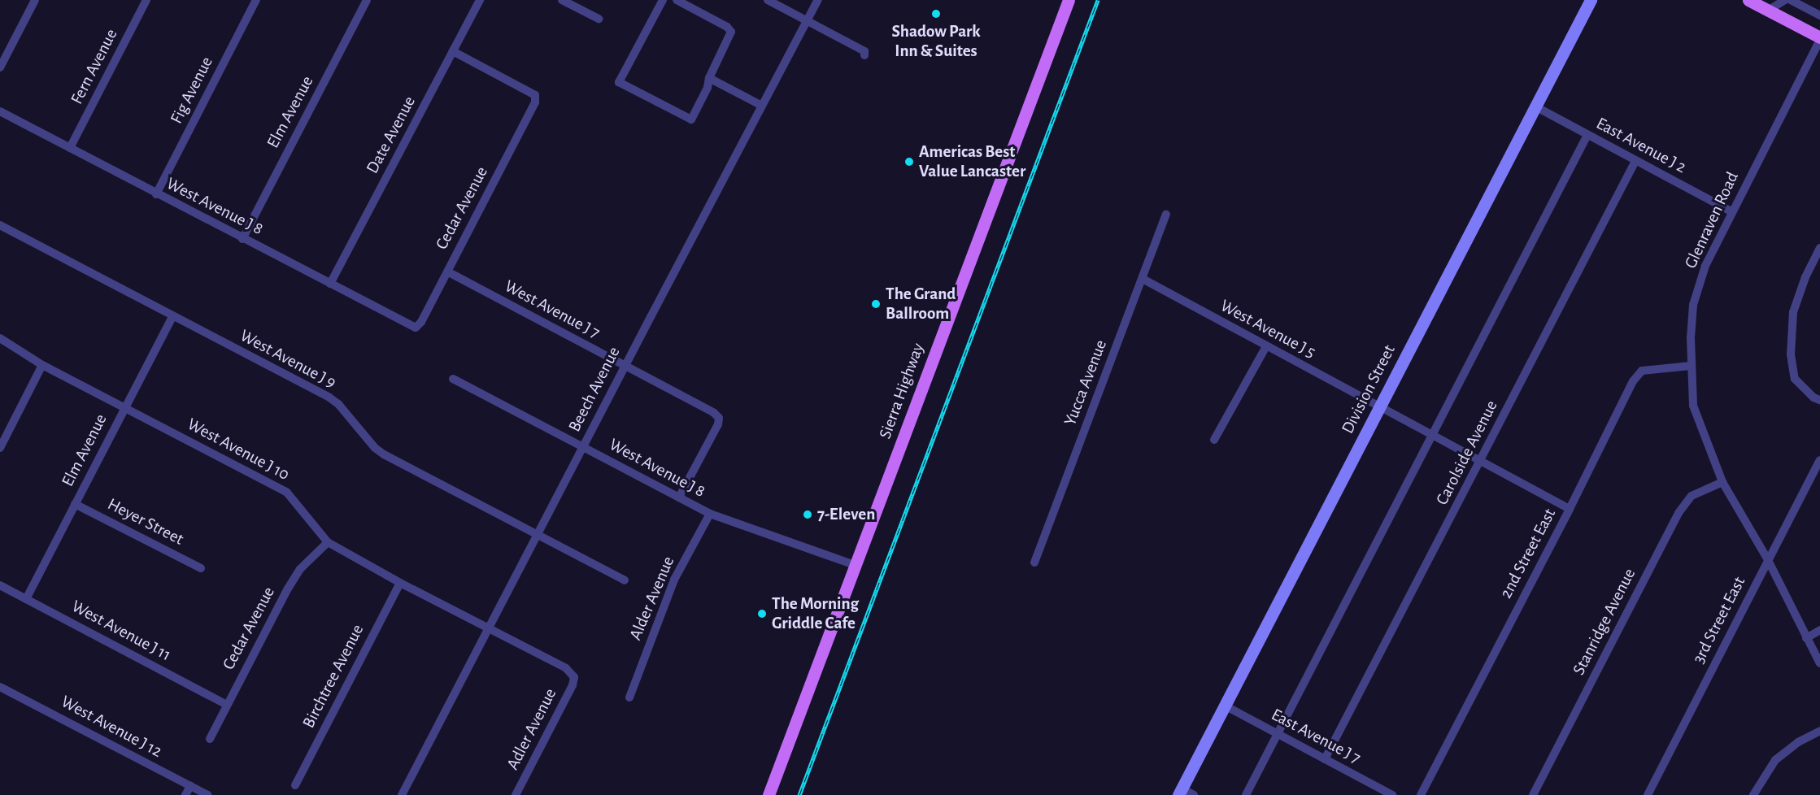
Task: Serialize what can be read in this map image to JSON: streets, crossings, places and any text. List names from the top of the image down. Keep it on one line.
{"streets":{"main road":["Division Street","Sierra Highway"],"street":["Fern Avenue","Fig Avenue","Elm Avenue","Date Avenue","East Avenue J 2","West Avenue J 8","Cedar Avenue","Glenraven Road","West Avenue J 7","West Avenue J 5","West Avenue J 9","Yucca Avenue","Beech Avenue","West Avenue J 10","Carolside Avenue","Heyer Street","2nd Street East","Alder Avenue","3rd Street East","Stanridge Avenue","West Avenue J 11","Birchtree Avenue","West Avenue J 12","Adler Avenue","East Avenue J 7"]},"crossings":[["Fern Avenue","West Avenue J 8"],["Fig Avenue","West Avenue J 8"],["Elm Avenue","West Avenue J 8"],["Elm Avenue","West Avenue J 9"],["Elm Avenue","West Avenue J 10"],["Elm Avenue","Heyer Street"],["Elm Avenue","West Avenue J 11"],["Date Avenue","West Avenue J 8"],["Date Avenue","Cedar Avenue"],["East Avenue J 2","Glenraven Road"],["East Avenue J 2","Division Street"],["East Avenue J 2","Carolside Avenue"],["West Avenue J 8","Cedar Avenue"],["West Avenue J 8","West Avenue J 7"],["West Avenue J 8","Beech Avenue"],["West Avenue J 8","Sierra Highway"],["West Avenue J 8","Alder Avenue"],["Cedar Avenue","West Avenue J 7"],["Cedar Avenue","West Avenue J 10"],["Cedar Avenue","West Avenue J 11"],["Glenraven Road","2nd Street East"],["Glenraven Road","3rd Street East"],["Glenraven Road","Stanridge Avenue"],["West Avenue J 7","Beech Avenue"],["West Avenue J 5","Yucca Avenue"],["West Avenue J 5","Division Street"],["West Avenue J 5","Carolside Avenue"],["West Avenue J 5","2nd Street East"],["West Avenue J 9","Beech Avenue"],["Beech Avenue","West Avenue J 10"],["Division Street","East Avenue J 7"],["West Avenue J 10","Birchtree Avenue"],["West Avenue J 10","Adler Avenue"],["Carolside Avenue","East Avenue J 7"]],"places":["Shadow Park Inn & Suites","Americas Best Value Lancaster","The Grand Ballroom","7-Eleven","The Morning Griddle Cafe"]}
